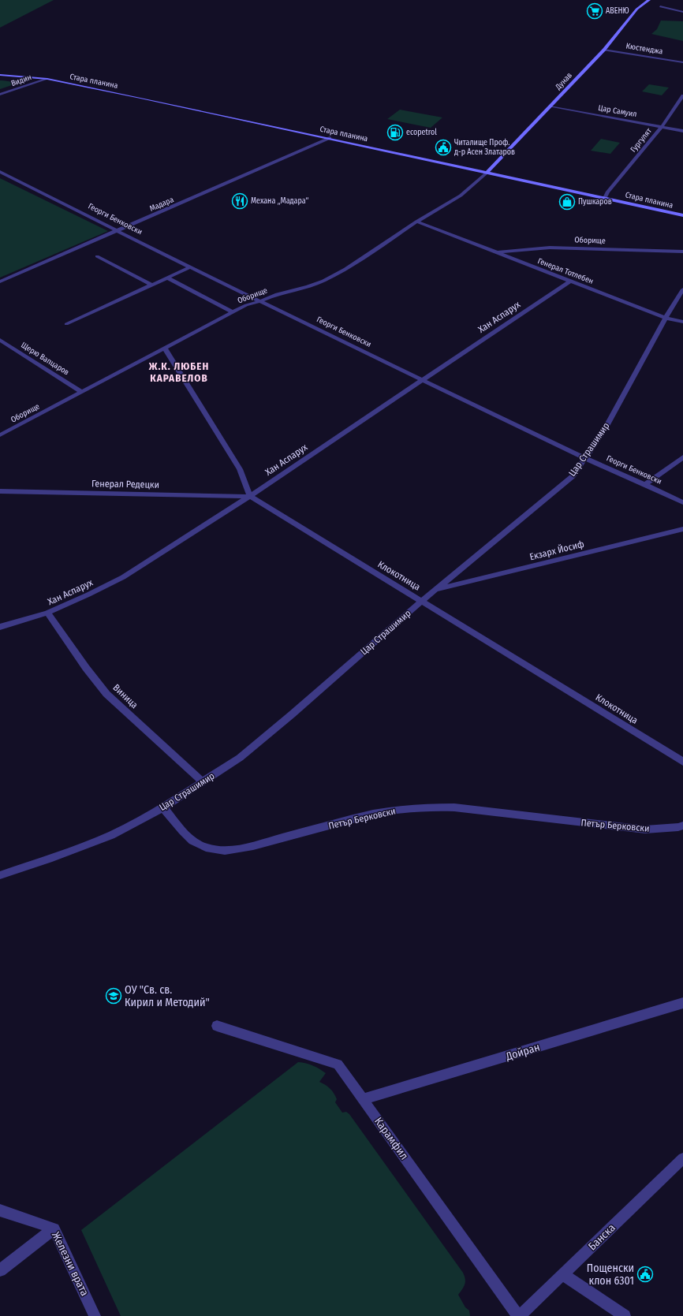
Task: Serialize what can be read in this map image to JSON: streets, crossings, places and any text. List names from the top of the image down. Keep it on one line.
{"streets":{"main road":["Стара планина","Дунав"],"street":["Кюстенджа","Видин","Цар Самуил","Гургулят","Мадара","Георги Бенковски","Оборище","Генерал Тотлебен","Хан Аспарух","Щерю Вапцаров","Цар Страшимир","Генерал Редецки","Екзарх Йосиф","Клокотница","Виница","Петър Берковски","Дойран","Карамфил","Банска","Железни врата"]},"crossings":[["Кюстенджа","Дунав"],["Видин","Стара планина"],["Стара планина","Дунав"],["Стара планина","Гургулят"],["Стара планина","Мадара"],["Стара планина","Оборище"],["Дунав","Цар Самуил"],["Дунав","Оборище"],["Цар Самуил","Гургулят"],["Мадара","Георги Бенковски"],["Георги Бенковски","Оборище"],["Георги Бенковски","Хан Аспарух"],["Георги Бенковски","Цар Страшимир"],["Оборище","Генерал Тотлебен"],["Оборище","Щерю Вапцаров"],["Генерал Тотлебен","Хан Аспарух"],["Генерал Тотлебен","Цар Страшимир"],["Хан Аспарух","Генерал Редецки"],["Хан Аспарух","Клокотница"],["Хан Аспарух","Виница"],["Цар Страшимир","Екзарх Йосиф"],["Цар Страшимир","Клокотница"],["Цар Страшимир","Виница"],["Цар Страшимир","Петър Берковски"],["Генерал Редецки","Клокотница"],["Дойран","Карамфил"],["Карамфил","Банска"]],"districts":["Ж.К. ЛЮБЕН КАРАВЕЛОВ"],"places":{"supermarket":["АВЕНЮ"],"fuel station":["ecopetrol"],"public building":["Читалище Проф. д-р Асен Златаров","Пощенски клон 6301"],"restaurant":["Механа „Мадара“"],"shop":["Пушкаров"],"school or university":["ОУ \"Св. св. Кирил и Методий\""]}}
